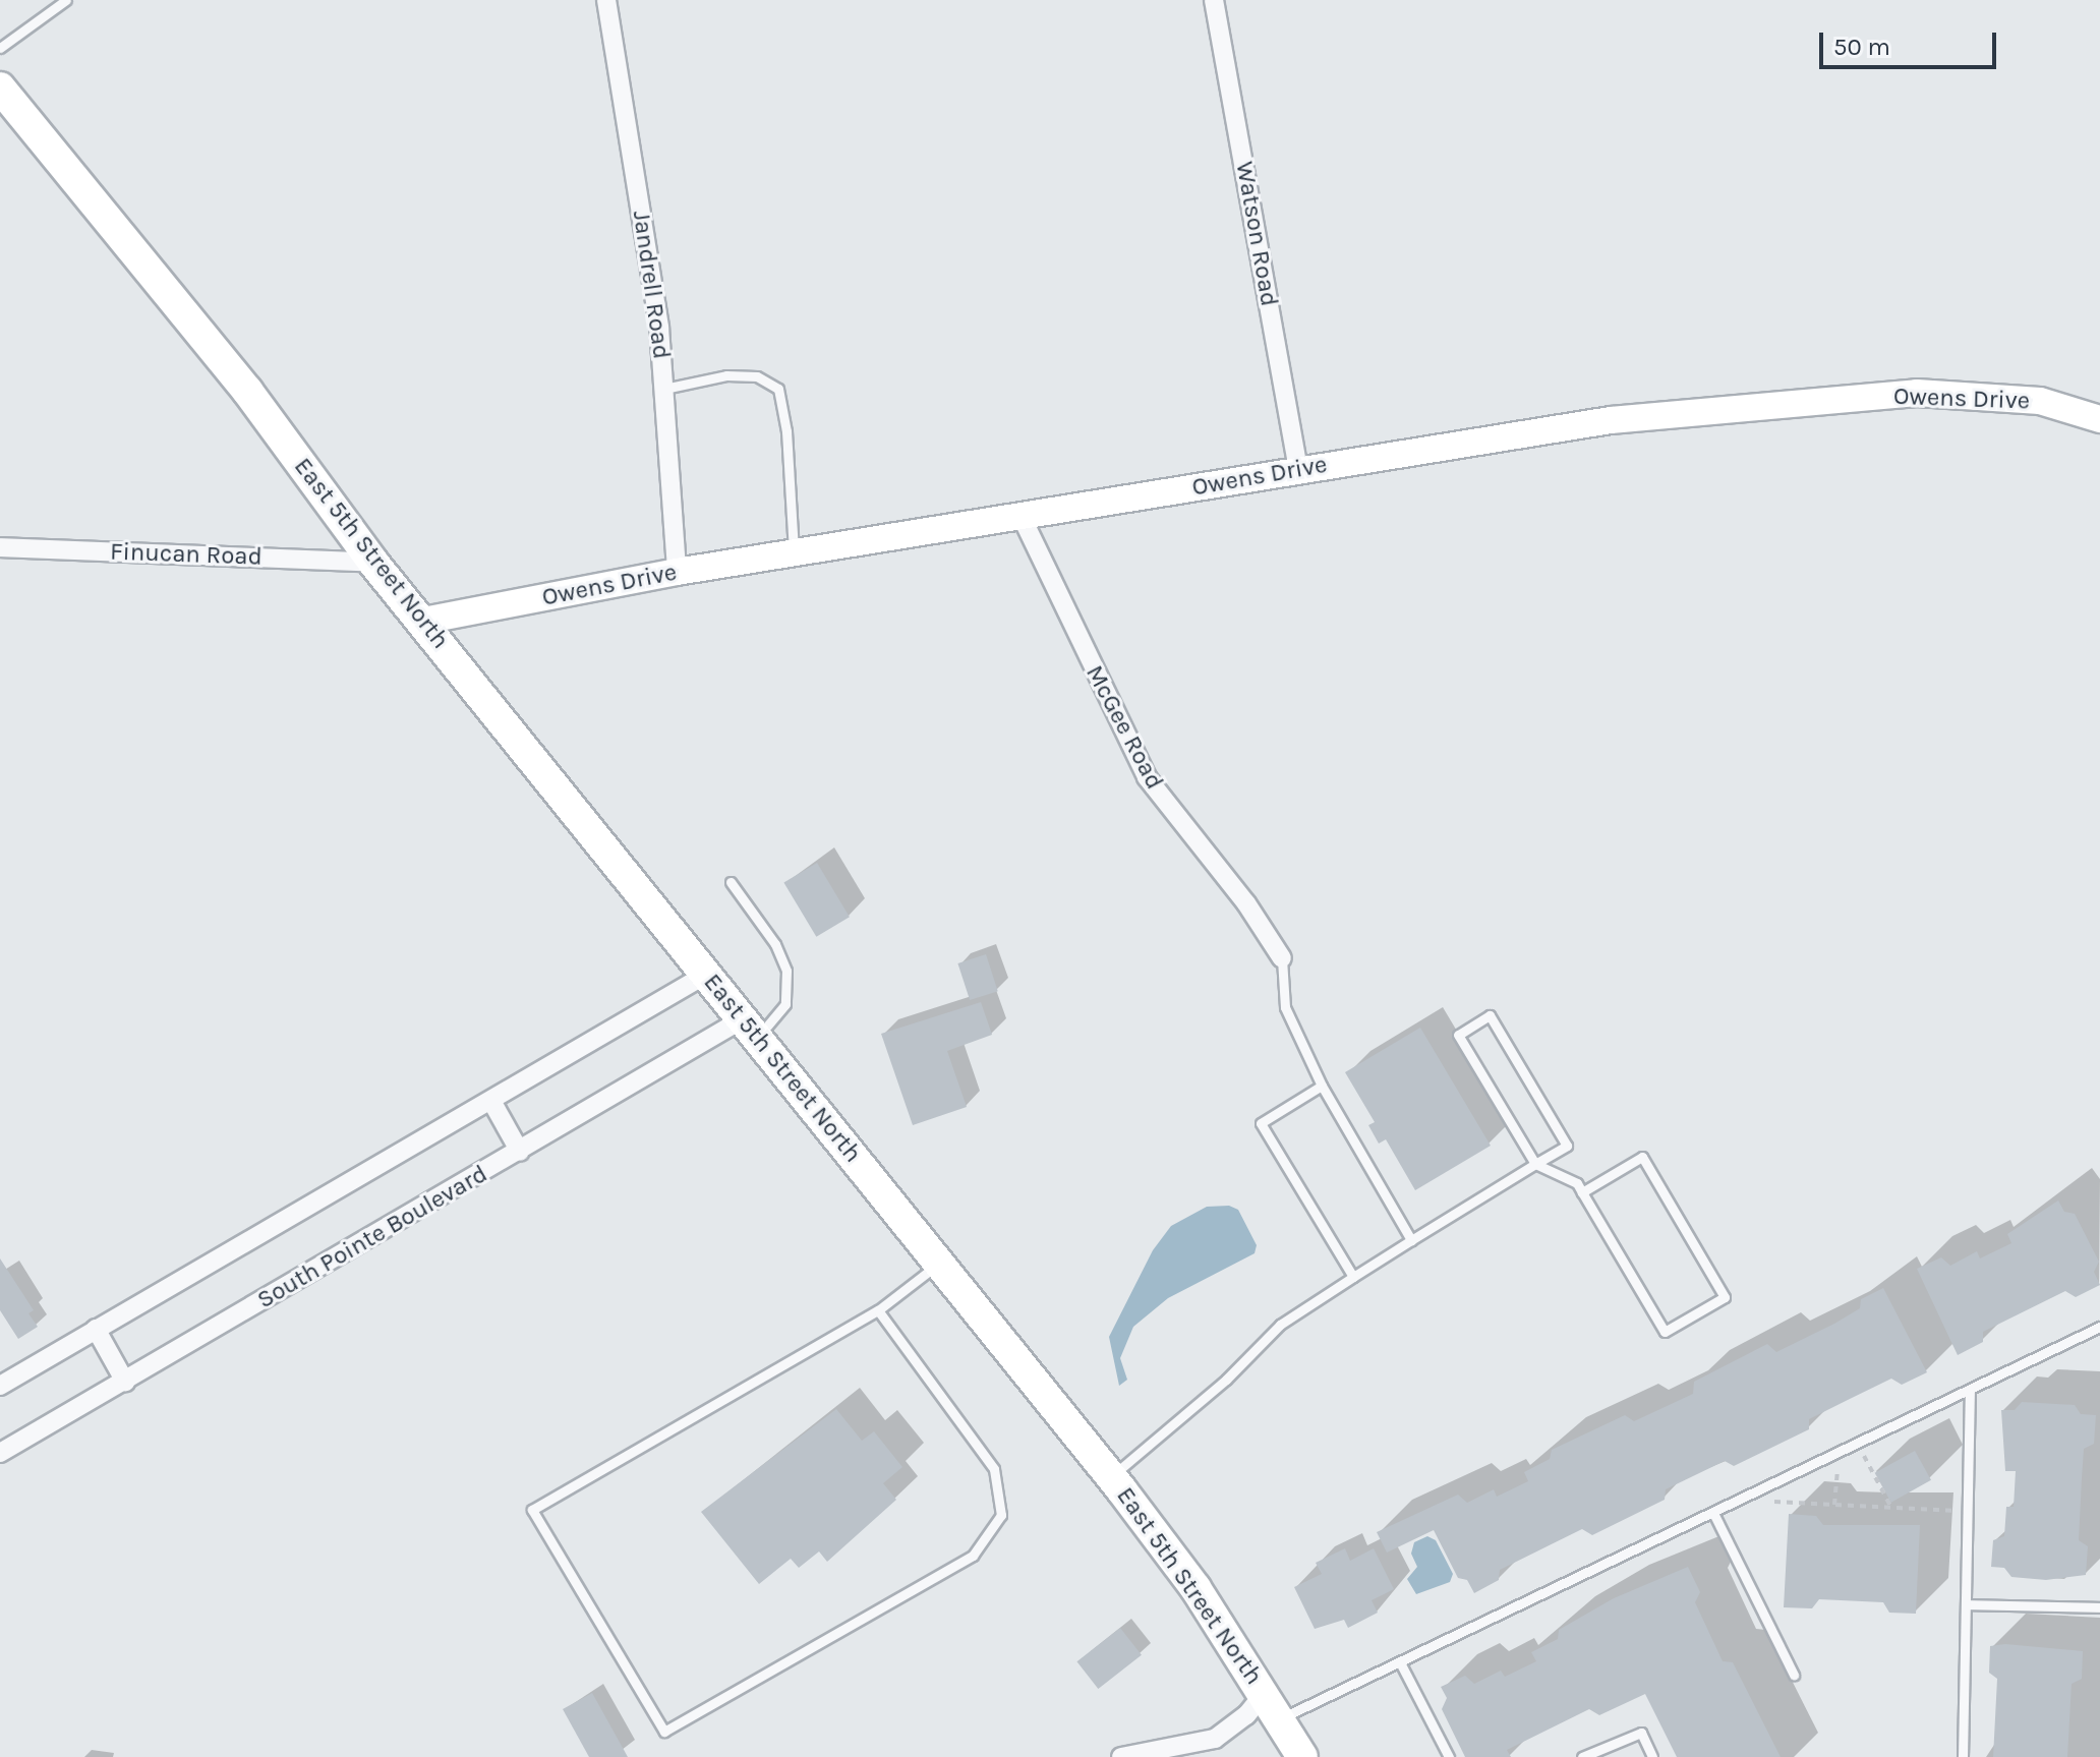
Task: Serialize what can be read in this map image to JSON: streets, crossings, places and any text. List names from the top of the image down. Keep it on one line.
{"streets":{"main road":["East 5th Street North"],"street":["Watson Road","Jandrell Road","Owens Drive","Finucan Road","McGee Road","South Pointe Boulevard"]},"crossings":[["Watson Road","Owens Drive"],["Jandrell Road","Owens Drive"],["Owens Drive","East 5th Street North"],["Owens Drive","McGee Road"],["East 5th Street North","Finucan Road"],["East 5th Street North","South Pointe Boulevard"]],"scale_bar":"50 m"}
